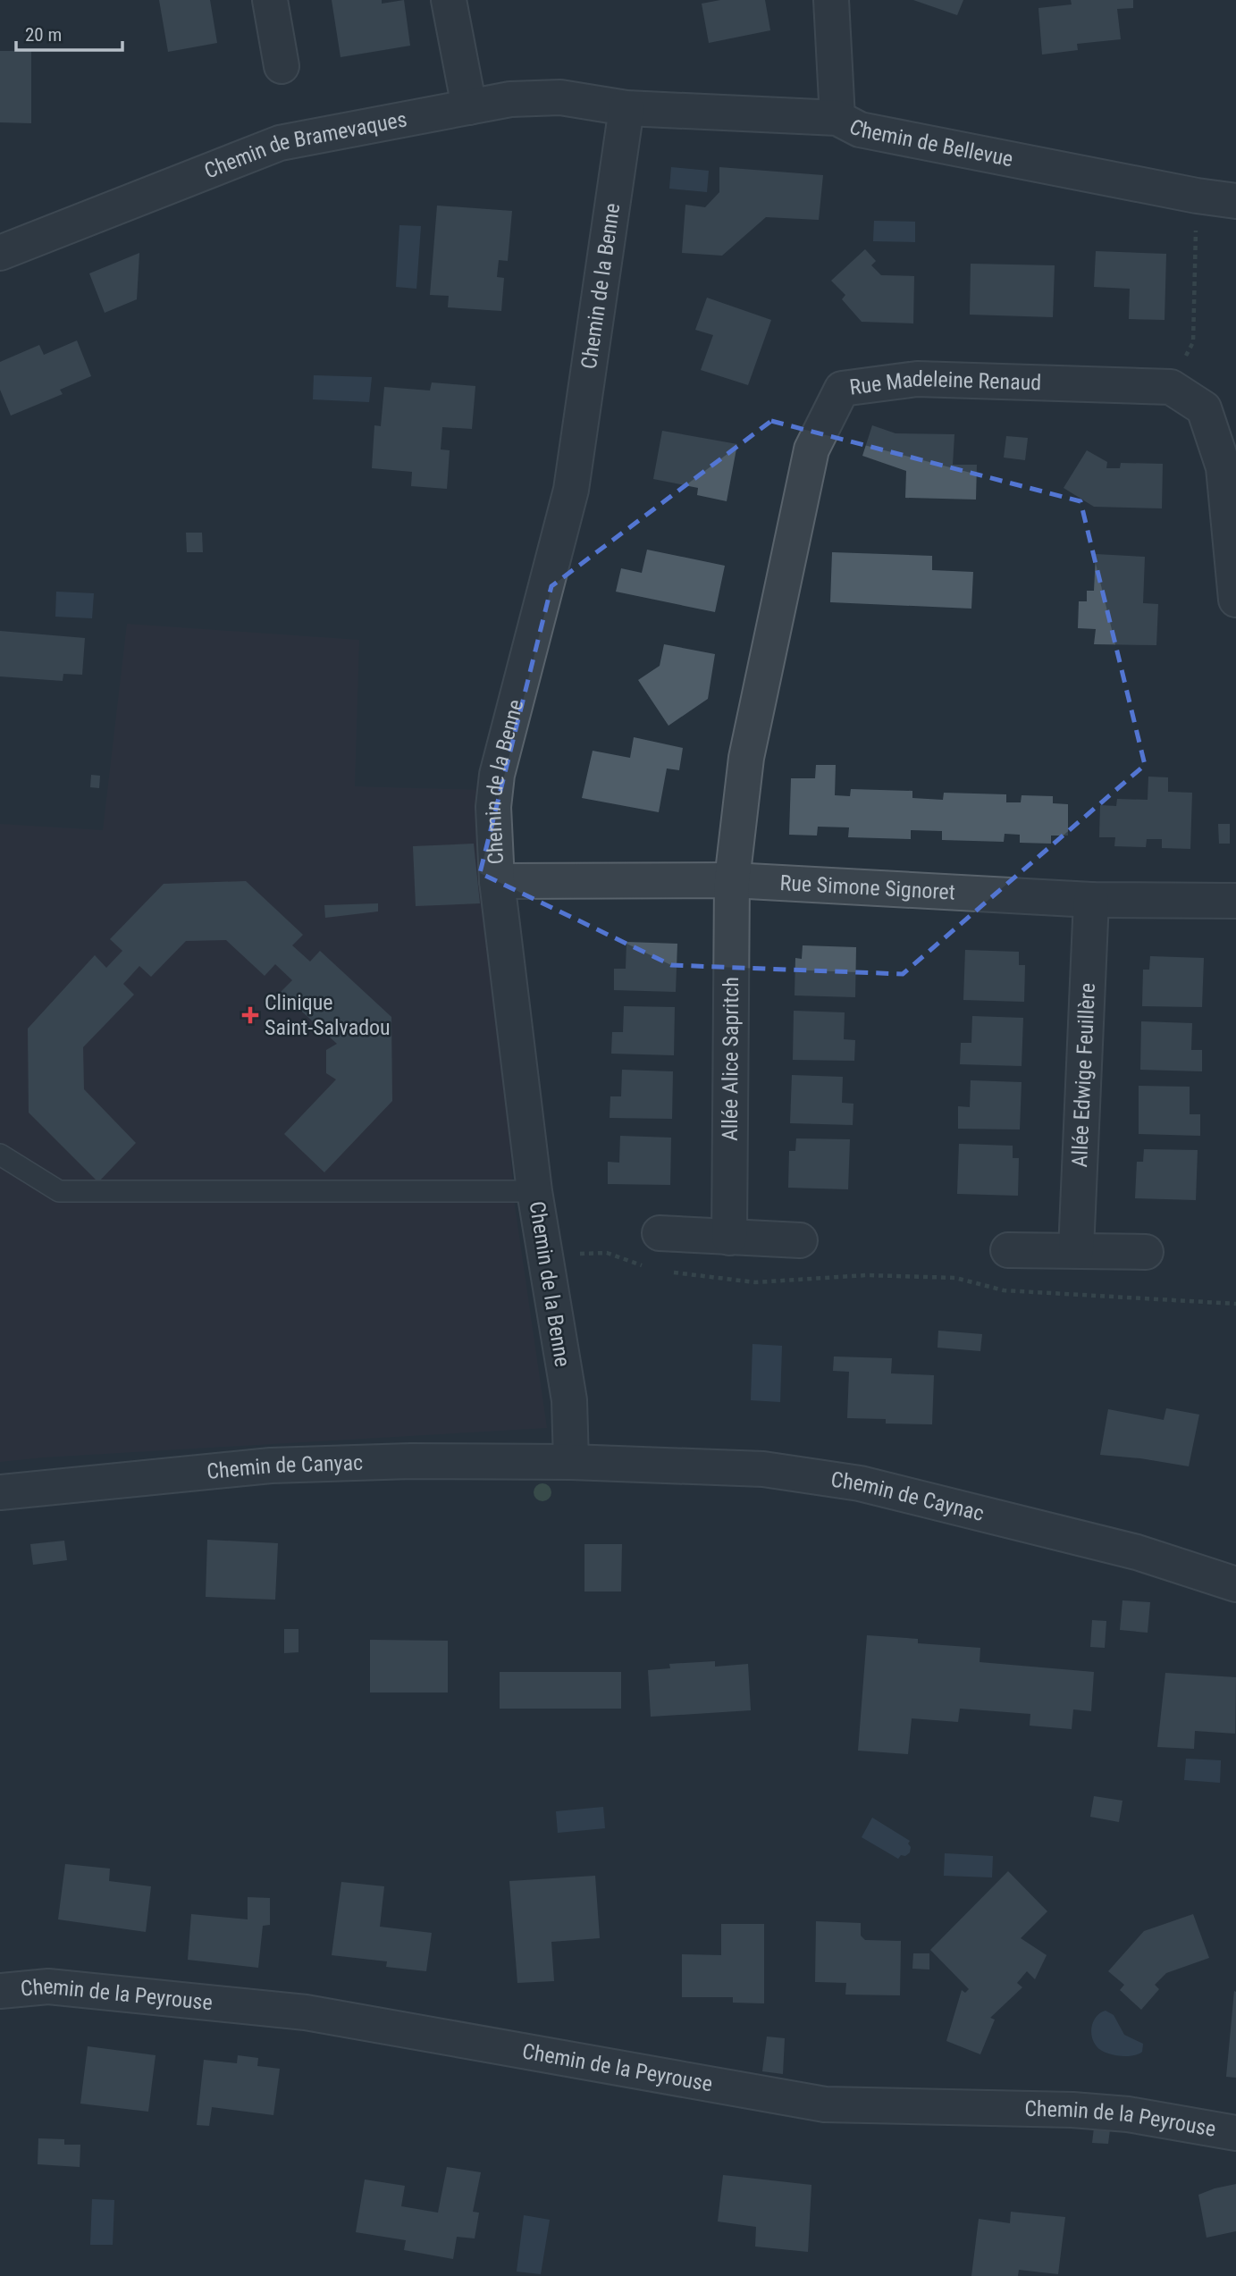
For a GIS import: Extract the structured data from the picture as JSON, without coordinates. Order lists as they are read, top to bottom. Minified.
{"streets":{"street":["Chemin de Bellevue","Chemin de Bramevaques","Chemin de la Benne","Rue Madeleine Renaud","Rue Simone Signoret","Allée Alice Sapritch","Allée Edwige Feuillère","Chemin de Canyac","Chemin de Caynac","Chemin de la Peyrouse"]},"crossings":[["Chemin de Bellevue","Chemin de Bramevaques"],["Chemin de Bellevue","Chemin de la Benne"],["Chemin de Bramevaques","Chemin de la Benne"],["Chemin de la Benne","Rue Simone Signoret"],["Chemin de la Benne","Chemin de Canyac"],["Chemin de la Benne","Chemin de Caynac"],["Rue Madeleine Renaud","Rue Simone Signoret"],["Rue Madeleine Renaud","Allée Alice Sapritch"],["Rue Simone Signoret","Allée Alice Sapritch"],["Rue Simone Signoret","Allée Edwige Feuillère"],["Chemin de Canyac","Chemin de Caynac"]],"places":{"health":["Clinique Saint-Salvadou"]},"scale_bar":"20 m"}
